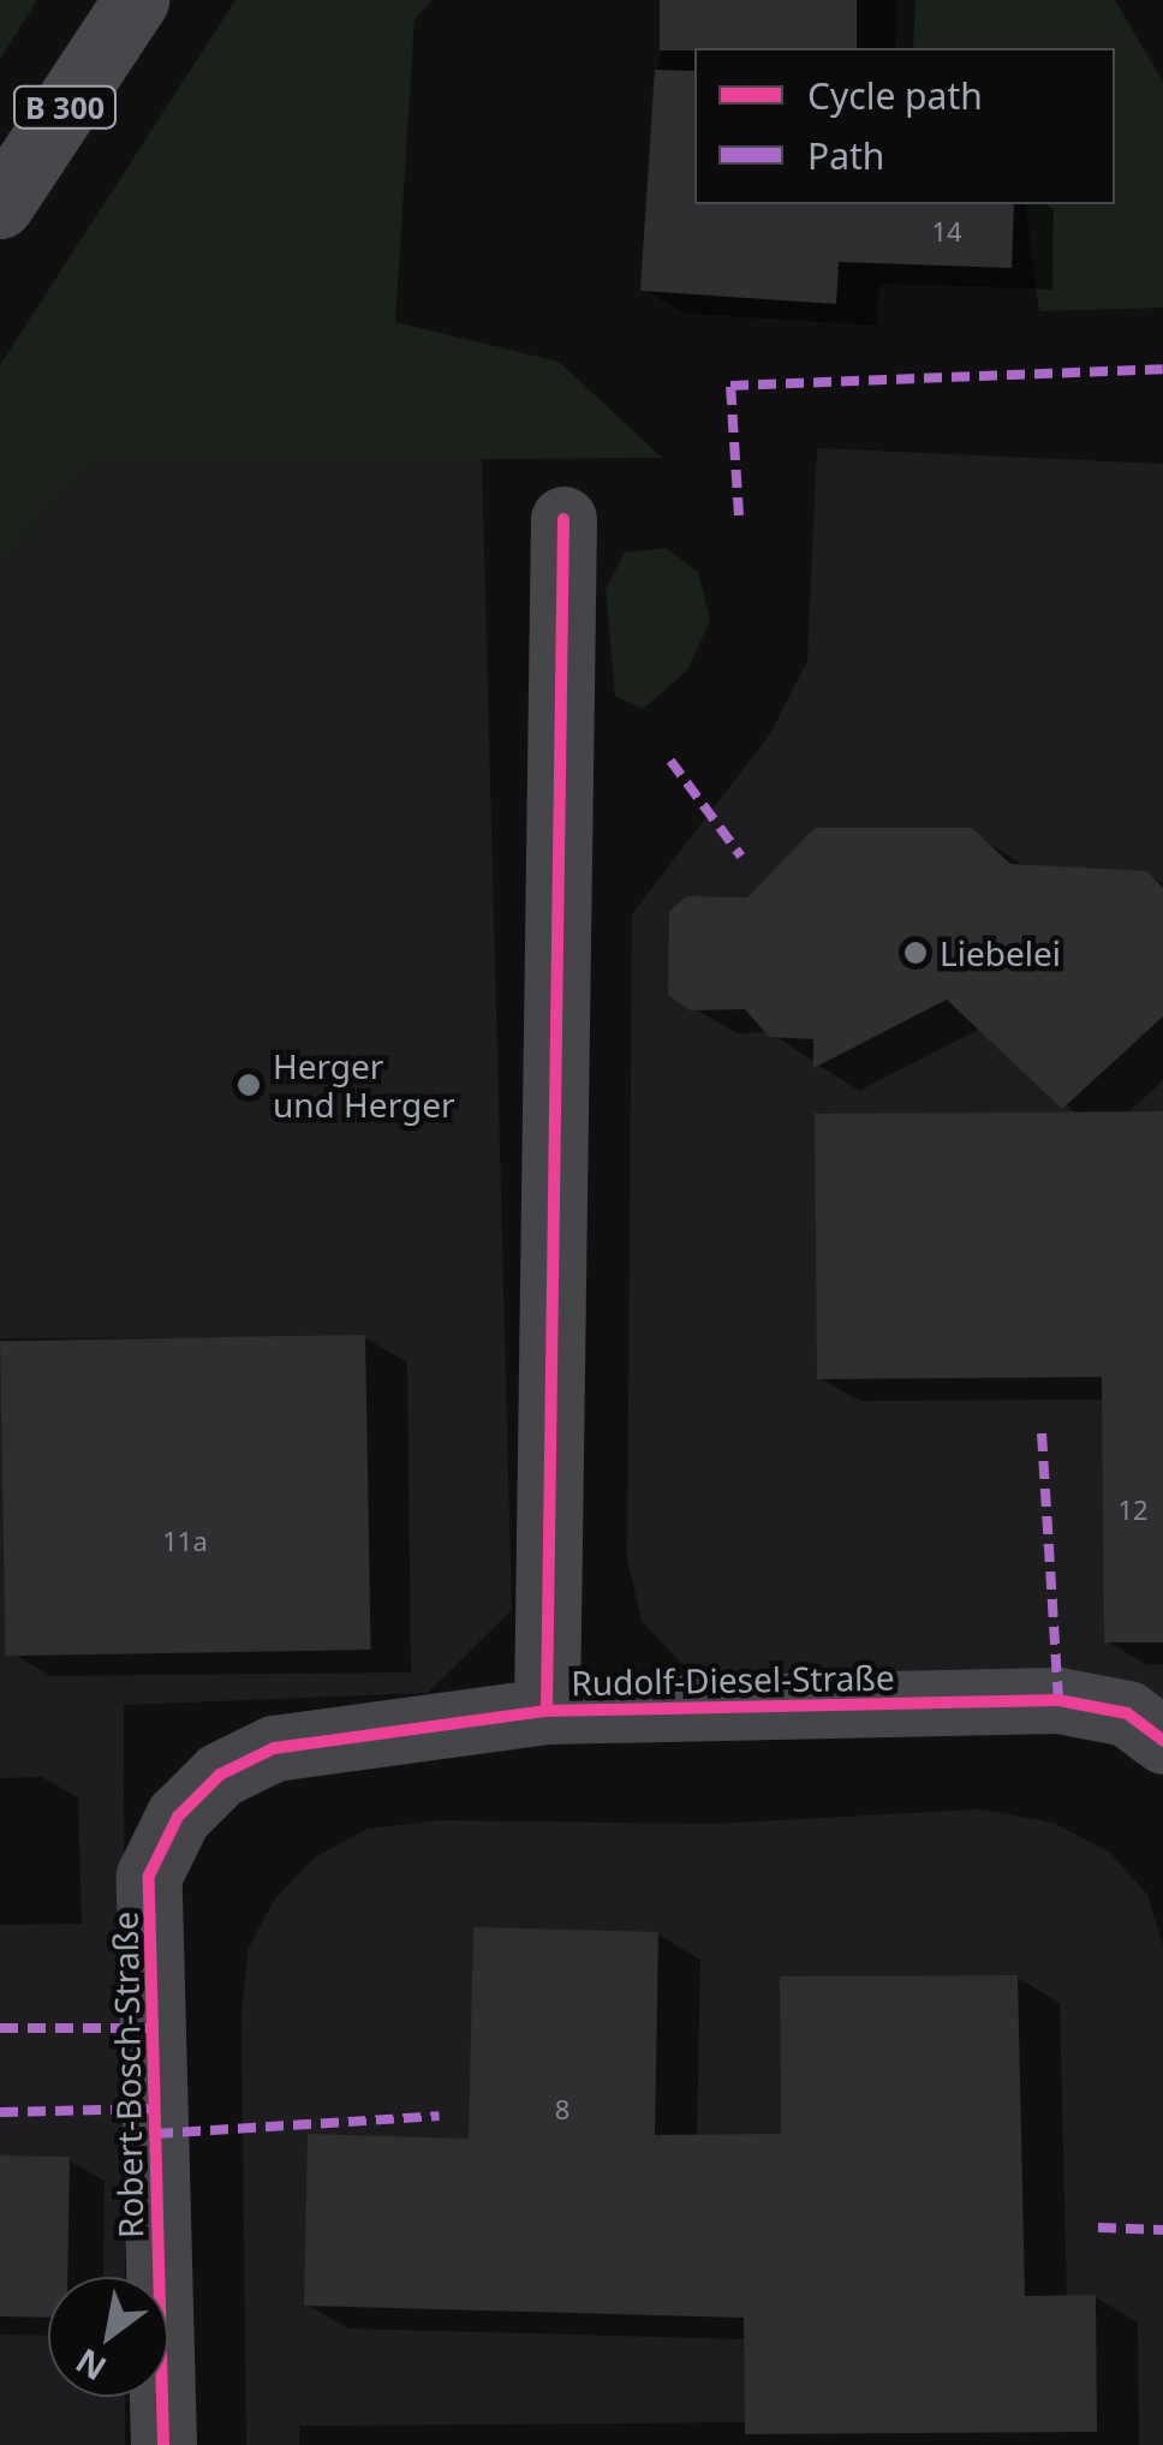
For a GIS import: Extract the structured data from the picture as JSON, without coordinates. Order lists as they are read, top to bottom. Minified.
{"streets":{"highway":["B 300"],"street":["Rudolf-Diesel-Straße","Robert-Bosch-Straße"]},"crossings":[["Rudolf-Diesel-Straße","Robert-Bosch-Straße"]],"places":["Liebelei","Herger und Herger"],"house_numbers":["14","12","11a","8"],"legend":["Cycle path","Path"],"north":"bottom left"}
